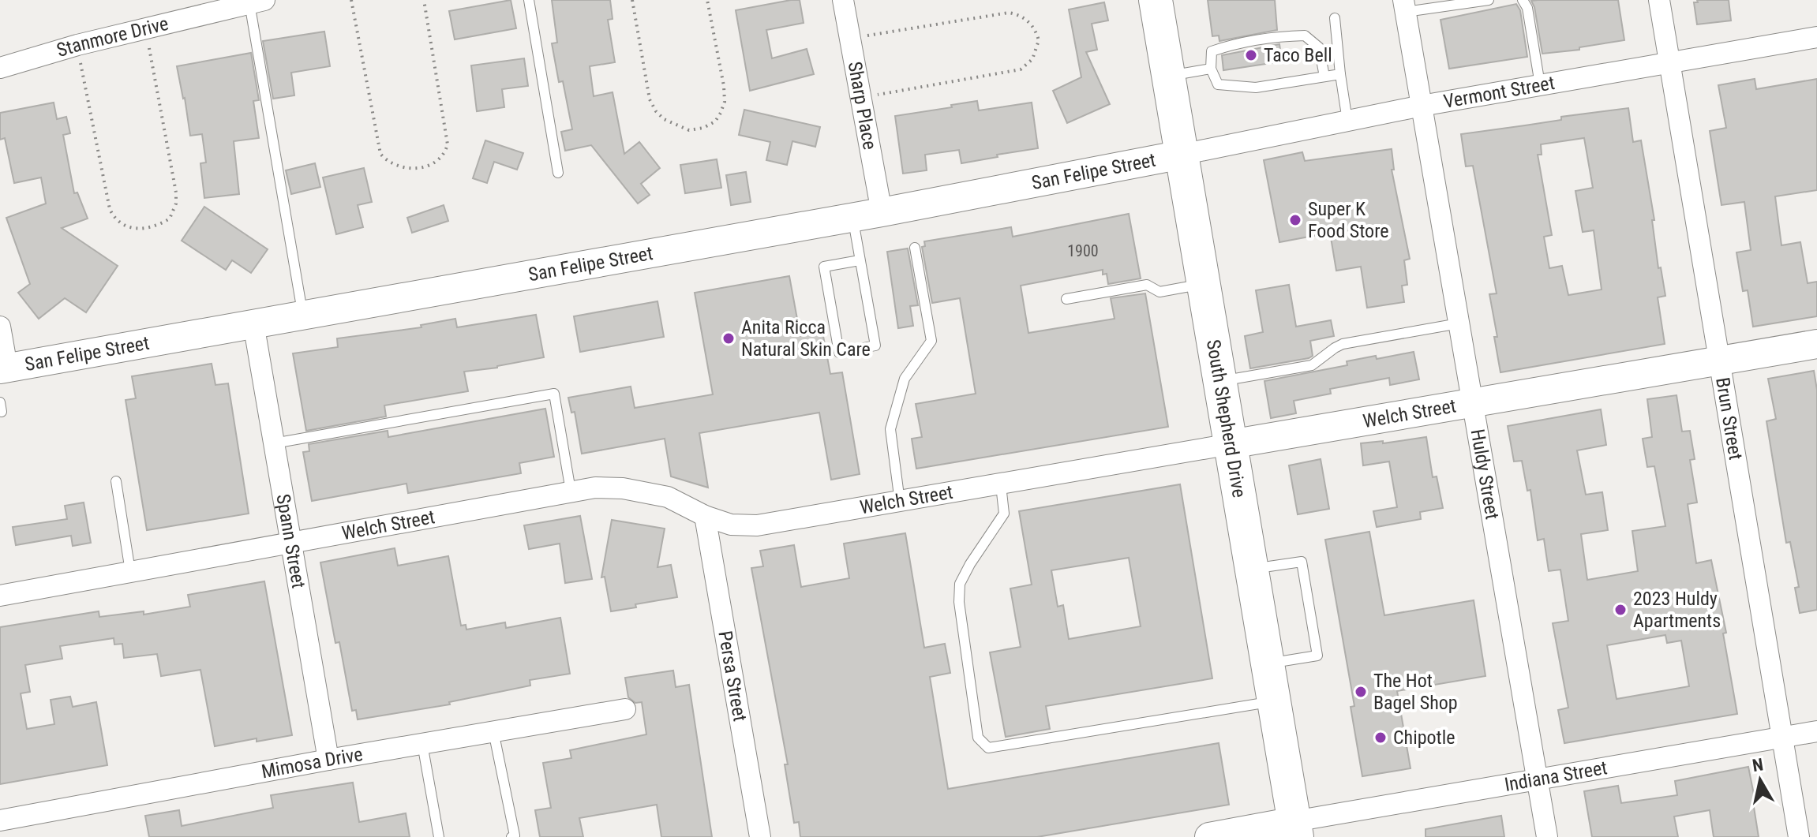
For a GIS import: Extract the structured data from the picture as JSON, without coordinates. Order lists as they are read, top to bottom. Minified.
{"streets":{"main road":["South Shepherd Drive"],"street":["Stanmore Drive","Vermont Street","Sharp Place","San Felipe Street","Welch Street","Brun Street","Huldy Street","Spann Street","Persa Street","Mimosa Drive","Indiana Street"]},"crossings":[["Vermont Street","San Felipe Street"],["Vermont Street","South Shepherd Drive"],["Vermont Street","Brun Street"],["Vermont Street","Huldy Street"],["Sharp Place","San Felipe Street"],["San Felipe Street","South Shepherd Drive"],["San Felipe Street","Spann Street"],["Welch Street","South Shepherd Drive"],["Welch Street","Brun Street"],["Welch Street","Huldy Street"],["Welch Street","Spann Street"],["Welch Street","Persa Street"],["South Shepherd Drive","Indiana Street"],["Brun Street","Indiana Street"],["Huldy Street","Indiana Street"],["Spann Street","Mimosa Drive"]],"places":["Taco Bell","Super K Food Store","Anita Ricca Natural Skin Care","2023 Huldy Apartments","The Hot Bagel Shop","Chipotle"],"house_numbers":["1900"],"north":"top"}
